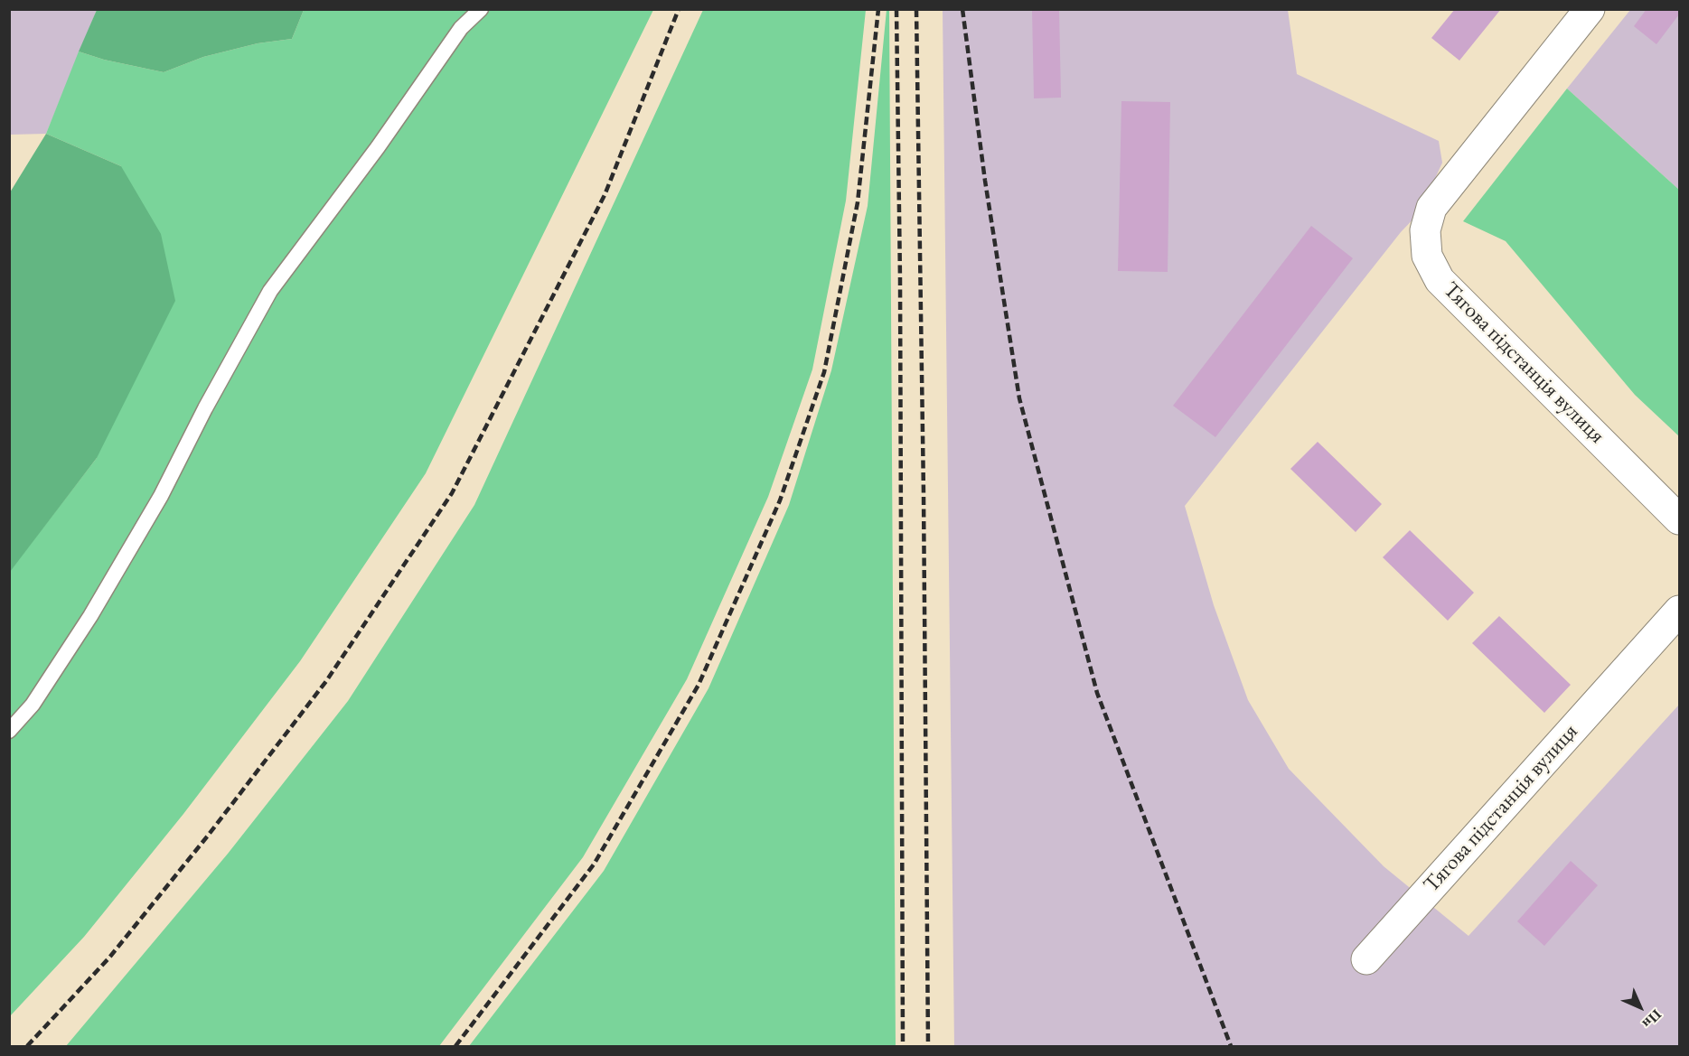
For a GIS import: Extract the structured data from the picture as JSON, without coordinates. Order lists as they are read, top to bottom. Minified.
{"streets":{"street":["Тягова підстанція вулиця"]},"north":"bottom right"}
